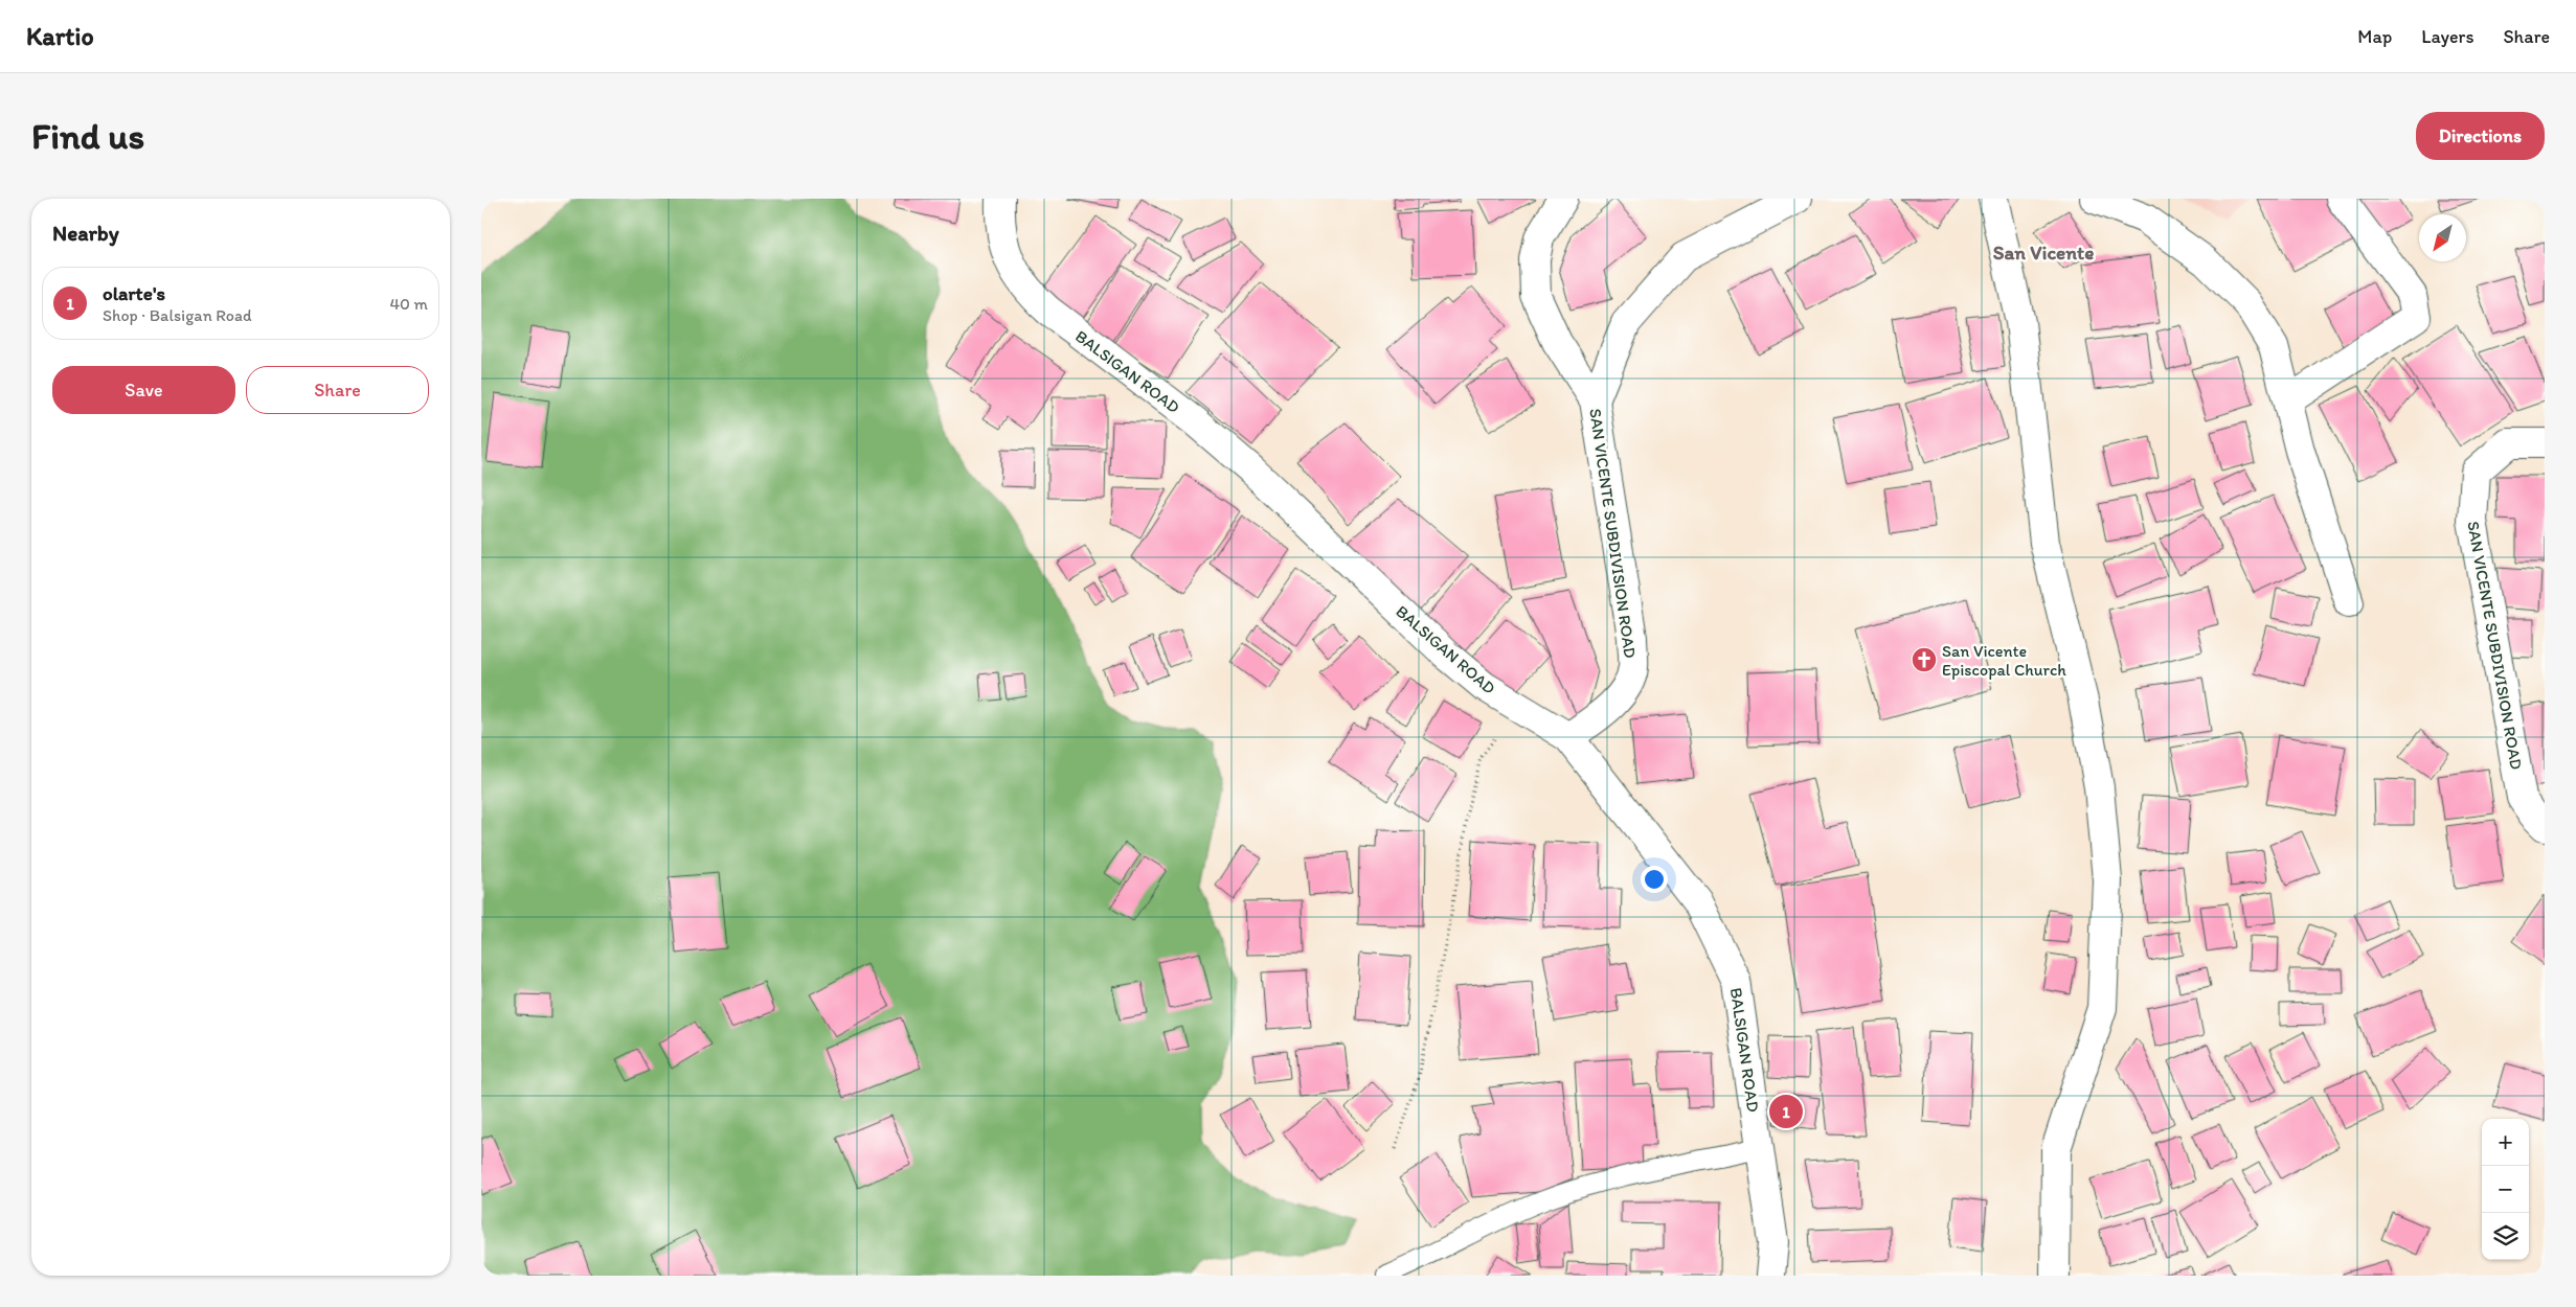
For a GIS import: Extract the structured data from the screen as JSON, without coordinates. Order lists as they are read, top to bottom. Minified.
{"streets":{"street":["BALSIGAN ROAD","SAN VICENTE SUBDIVISION ROAD"]},"crossings":[["BALSIGAN ROAD","SAN VICENTE SUBDIVISION ROAD"]],"districts":["San Vicente"],"places":{"church":["San Vicente Episcopal Church"]},"north":"bottom left","page":{"header":"Kartio","nav":["Map","Layers","Share"],"buttons":["Directions",["Save","Share"]],"title":"Find us","heading":"Nearby","list":[{"mark":"1","name":"olarte's","note":"Shop · Balsigan Road","value":"40 m"}],"pins":"1","map_buttons":["+","−"]}}
